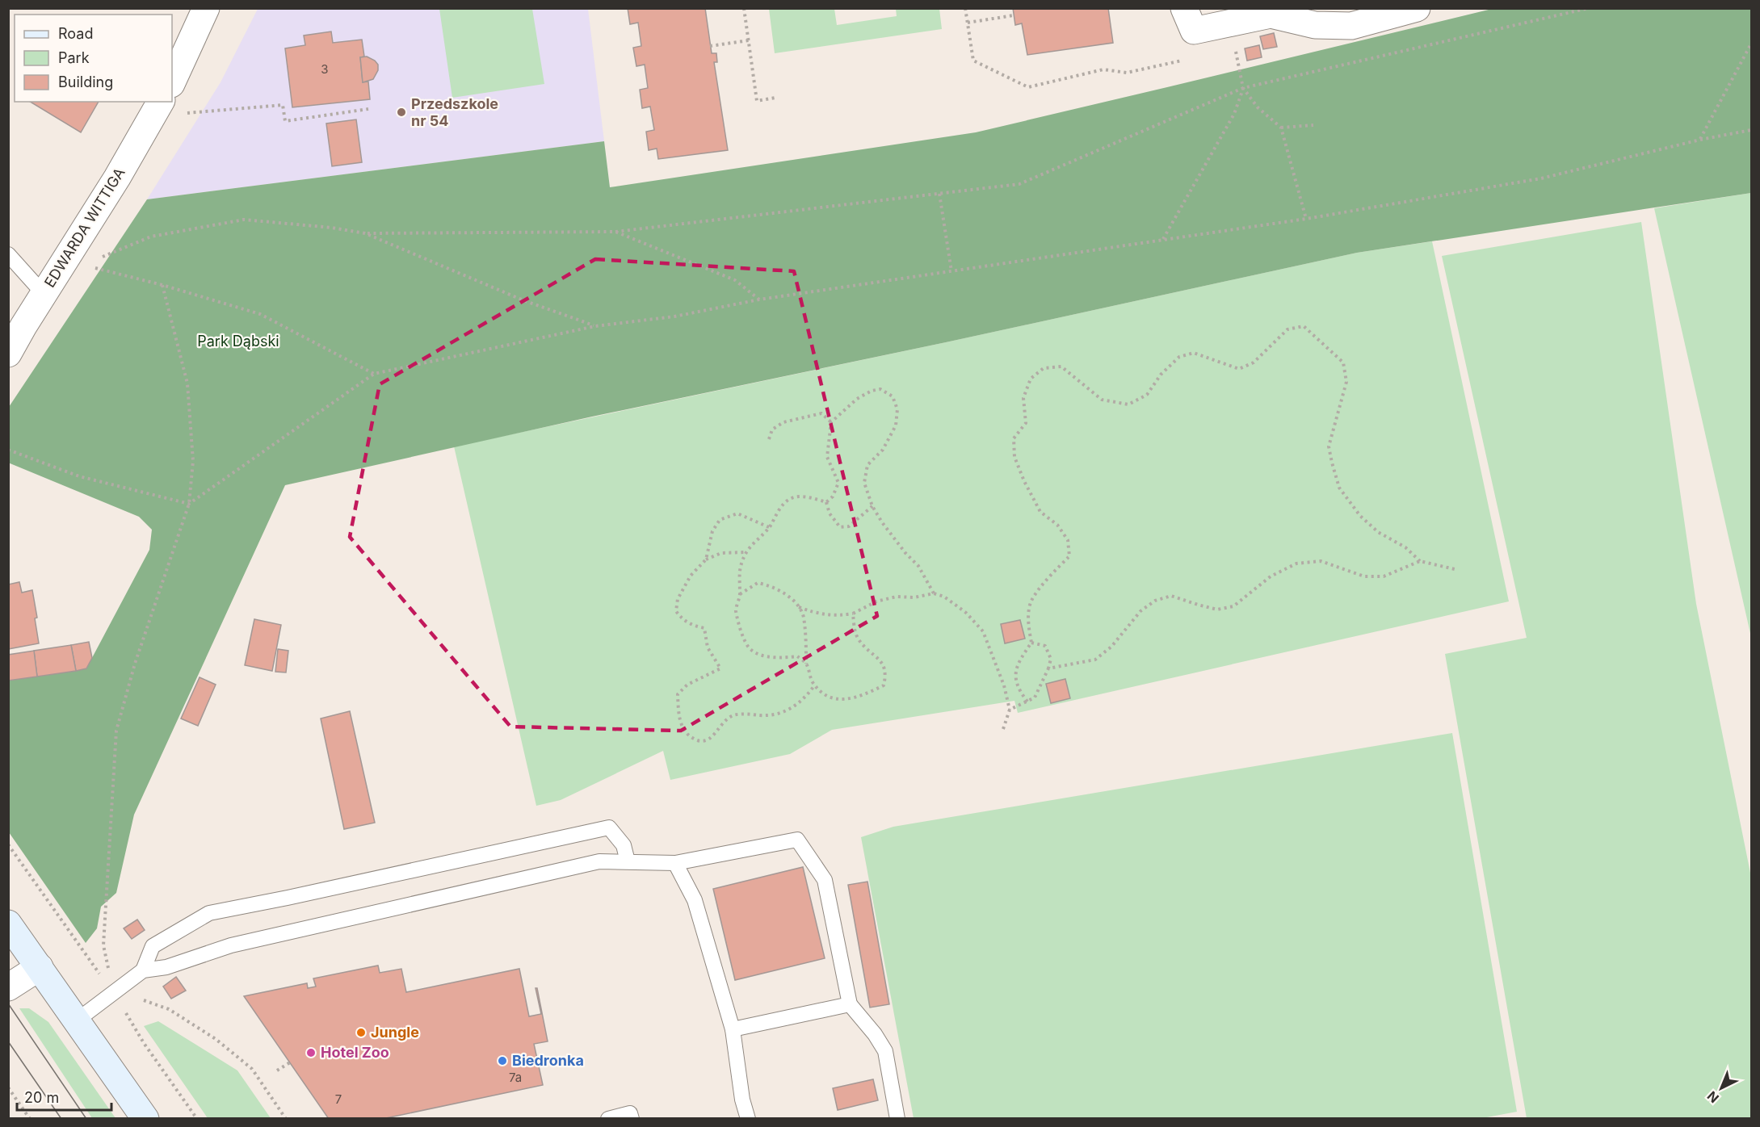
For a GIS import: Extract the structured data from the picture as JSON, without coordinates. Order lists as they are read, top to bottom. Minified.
{"streets":{"street":["EDWARDA WITTIGA"]},"parks":["Park Dąbski"],"places":["Przedszkole nr 54","Jungle","Hotel Zoo","Biedronka"],"house_numbers":["3","7a","7"],"legend":["Road","Park","Building"],"scale_bar":"20 m","north":"bottom left"}
